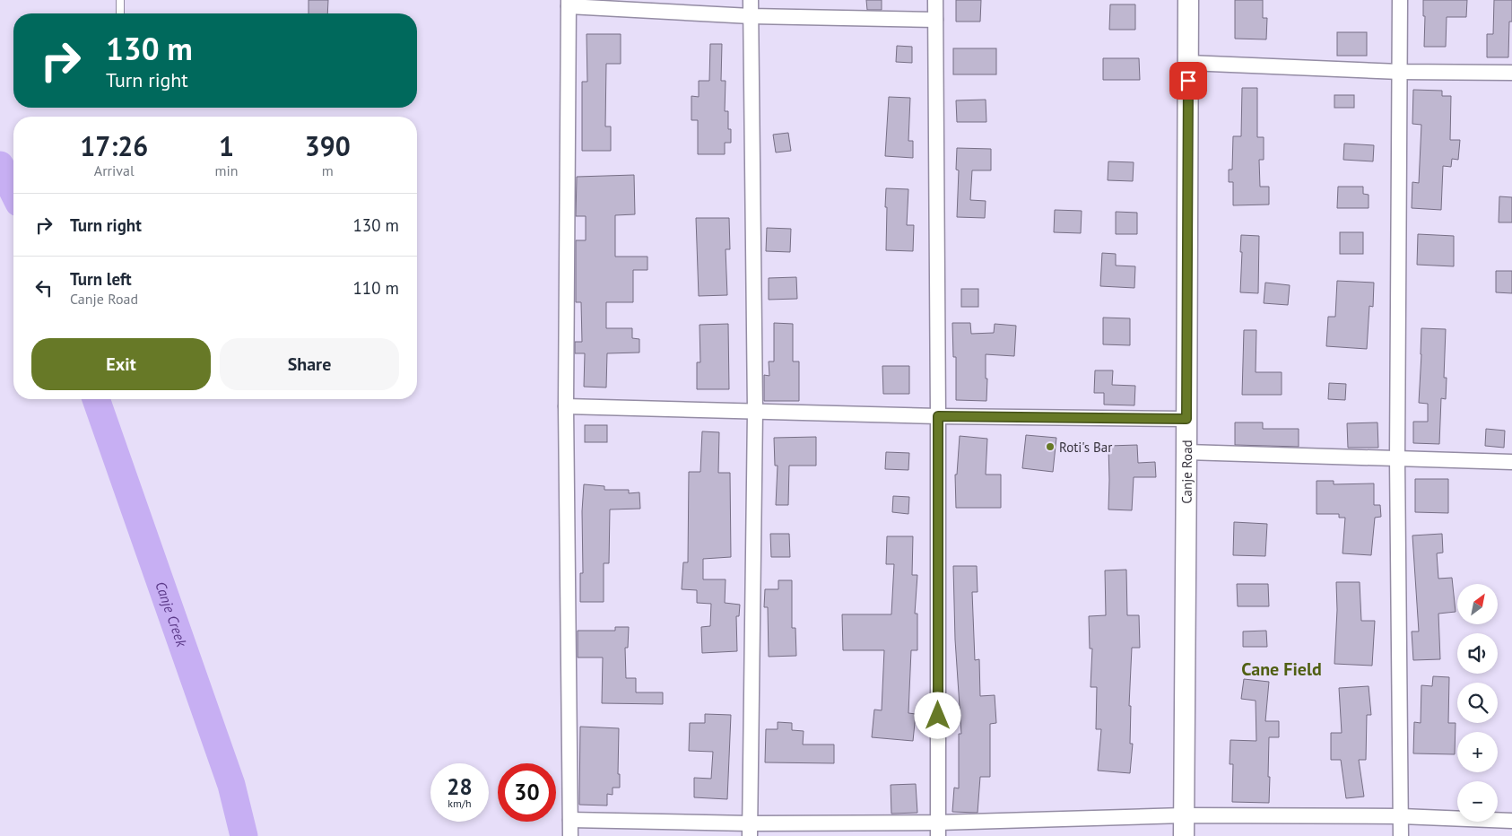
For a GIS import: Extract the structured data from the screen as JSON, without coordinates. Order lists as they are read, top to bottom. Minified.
{"streets":{"street":["Canje Road"]},"districts":["Cane Field"],"water":["Canje Creek"],"places":["Roti's Bar"],"north":"top right","page":{"turn":["130 m","Turn right"],"eta":["17:26","Arrival","1","min","390","m"],"list":[{"name":"Turn right","value":"130 m"},{"name":"Turn left","note":"Canje Road","value":"110 m"}],"buttons":["Exit","Share"],"map_buttons":["+","−"],"speed":"28 km/h","limit":"30"}}
